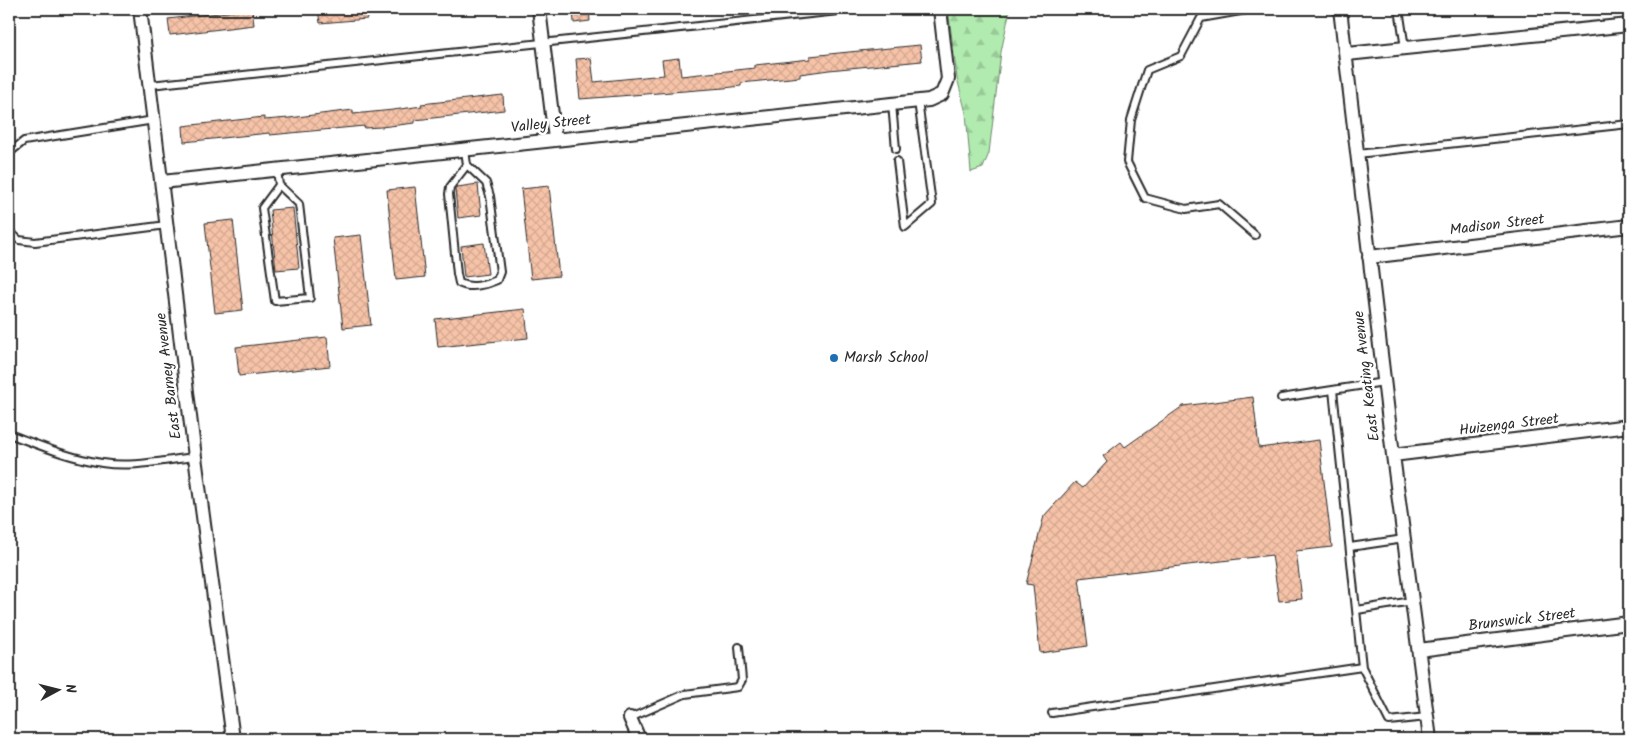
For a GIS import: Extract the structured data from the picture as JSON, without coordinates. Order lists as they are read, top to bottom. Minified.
{"streets":{"street":["Valley Street","Madison Street","East Barney Avenue","East Keating Avenue","Huizenga Street","Brunswick Street"]},"crossings":[["Valley Street","East Barney Avenue"],["Madison Street","East Keating Avenue"],["East Keating Avenue","Huizenga Street"],["East Keating Avenue","Brunswick Street"]],"places":["Marsh School"],"north":"right"}
